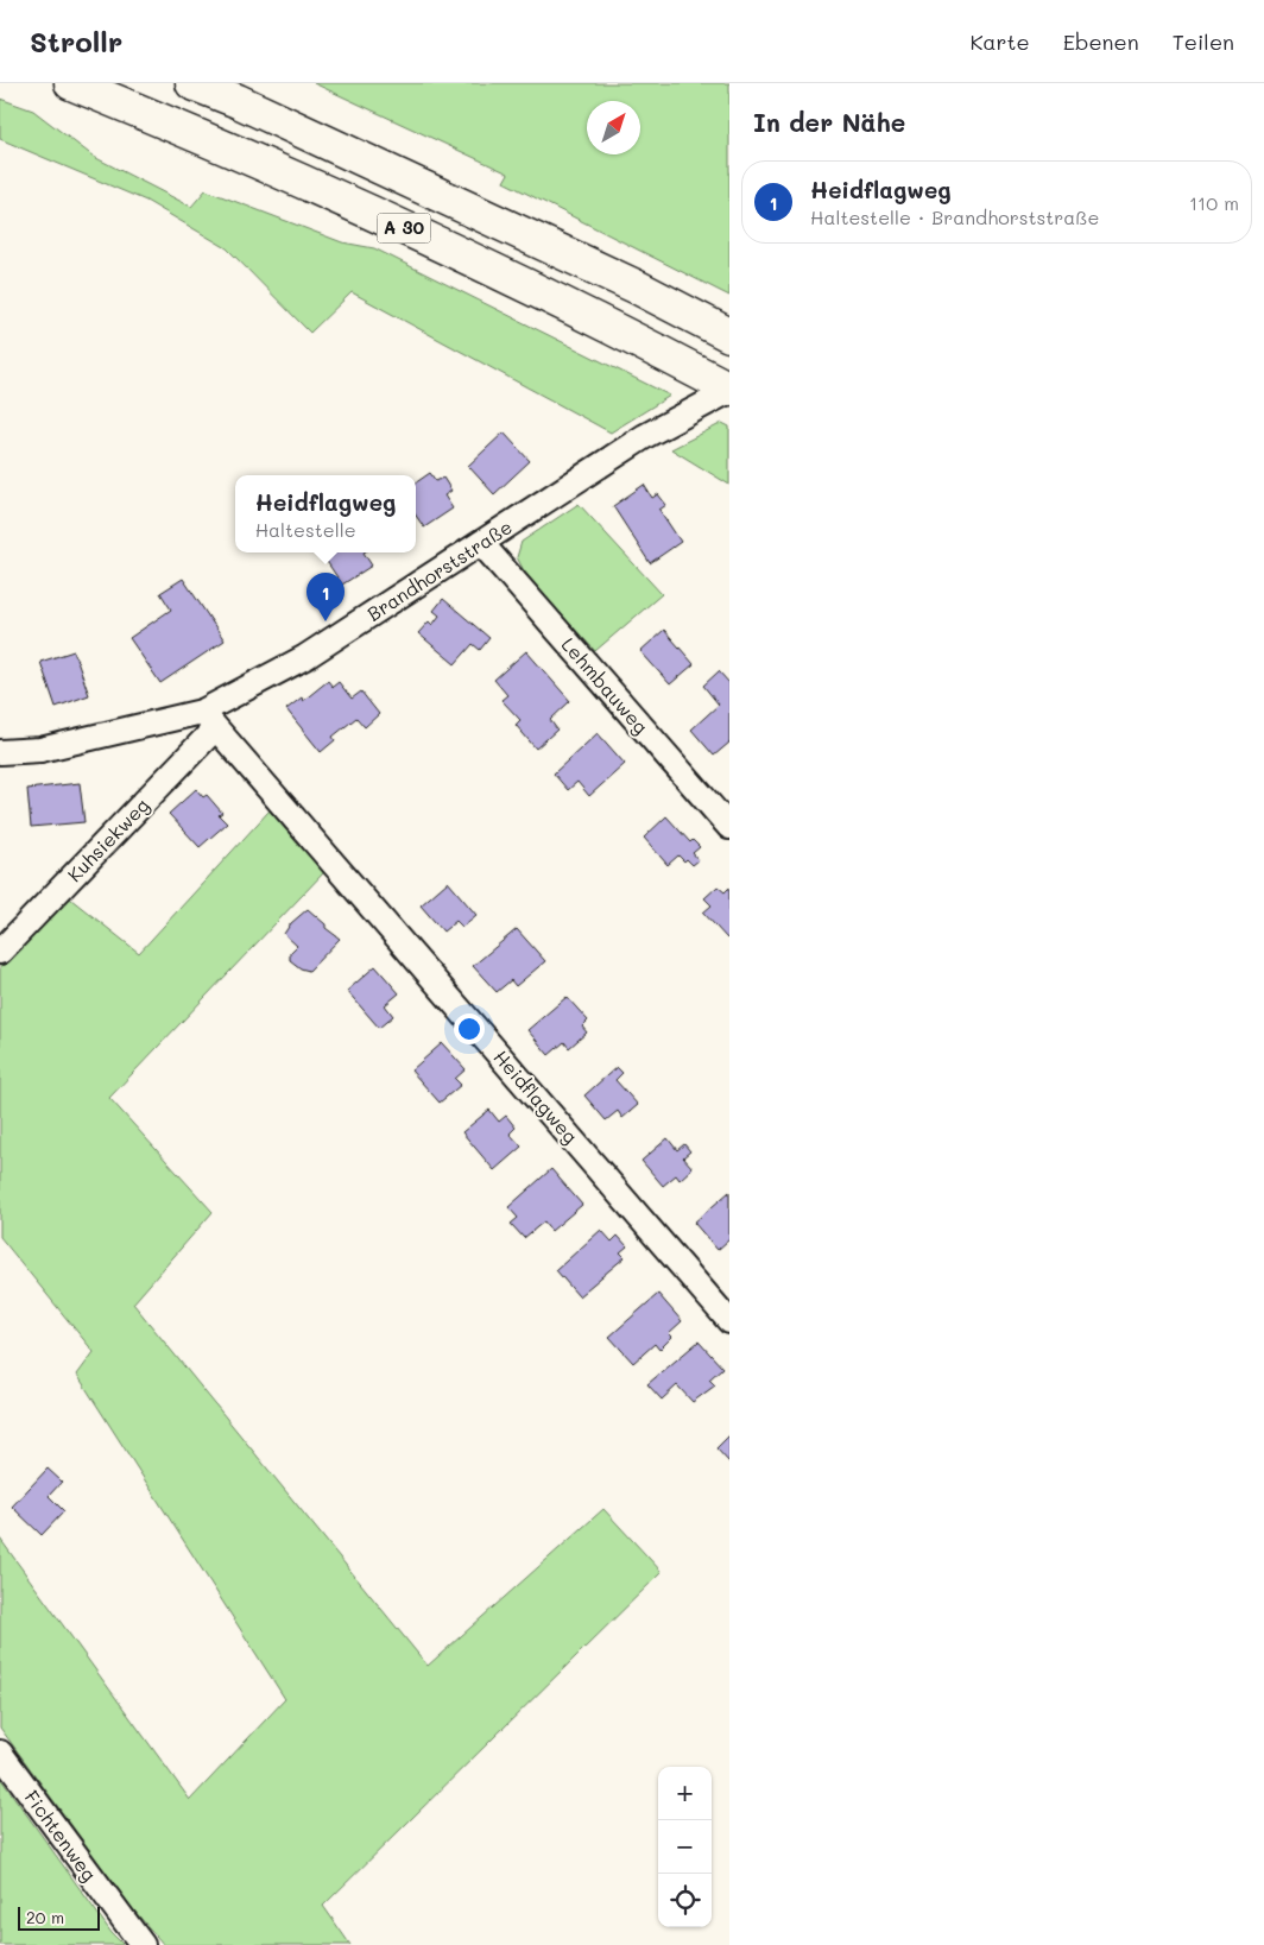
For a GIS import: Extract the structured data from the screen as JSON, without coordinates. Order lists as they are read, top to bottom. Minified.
{"streets":{"highway":["A 30"],"street":["Brandhorststraße","Lehmbauweg","Kuhsiekweg","Heidflagweg","Fichtenweg"]},"crossings":[["A 30","Brandhorststraße"],["Brandhorststraße","Lehmbauweg"],["Brandhorststraße","Kuhsiekweg"],["Brandhorststraße","Heidflagweg"],["Kuhsiekweg","Heidflagweg"]],"scale_bar":"20 m","north":"top right","page":{"header":"Strollr","nav":["Karte","Ebenen","Teilen"],"heading":"In der Nähe","list":[{"mark":"1","name":"Heidflagweg","note":"Haltestelle · Brandhorststraße","value":"110 m"}],"popup":["Heidflagweg","Haltestelle"],"pins":"1","map_buttons":["+","−"],"scale":"20 m"}}
